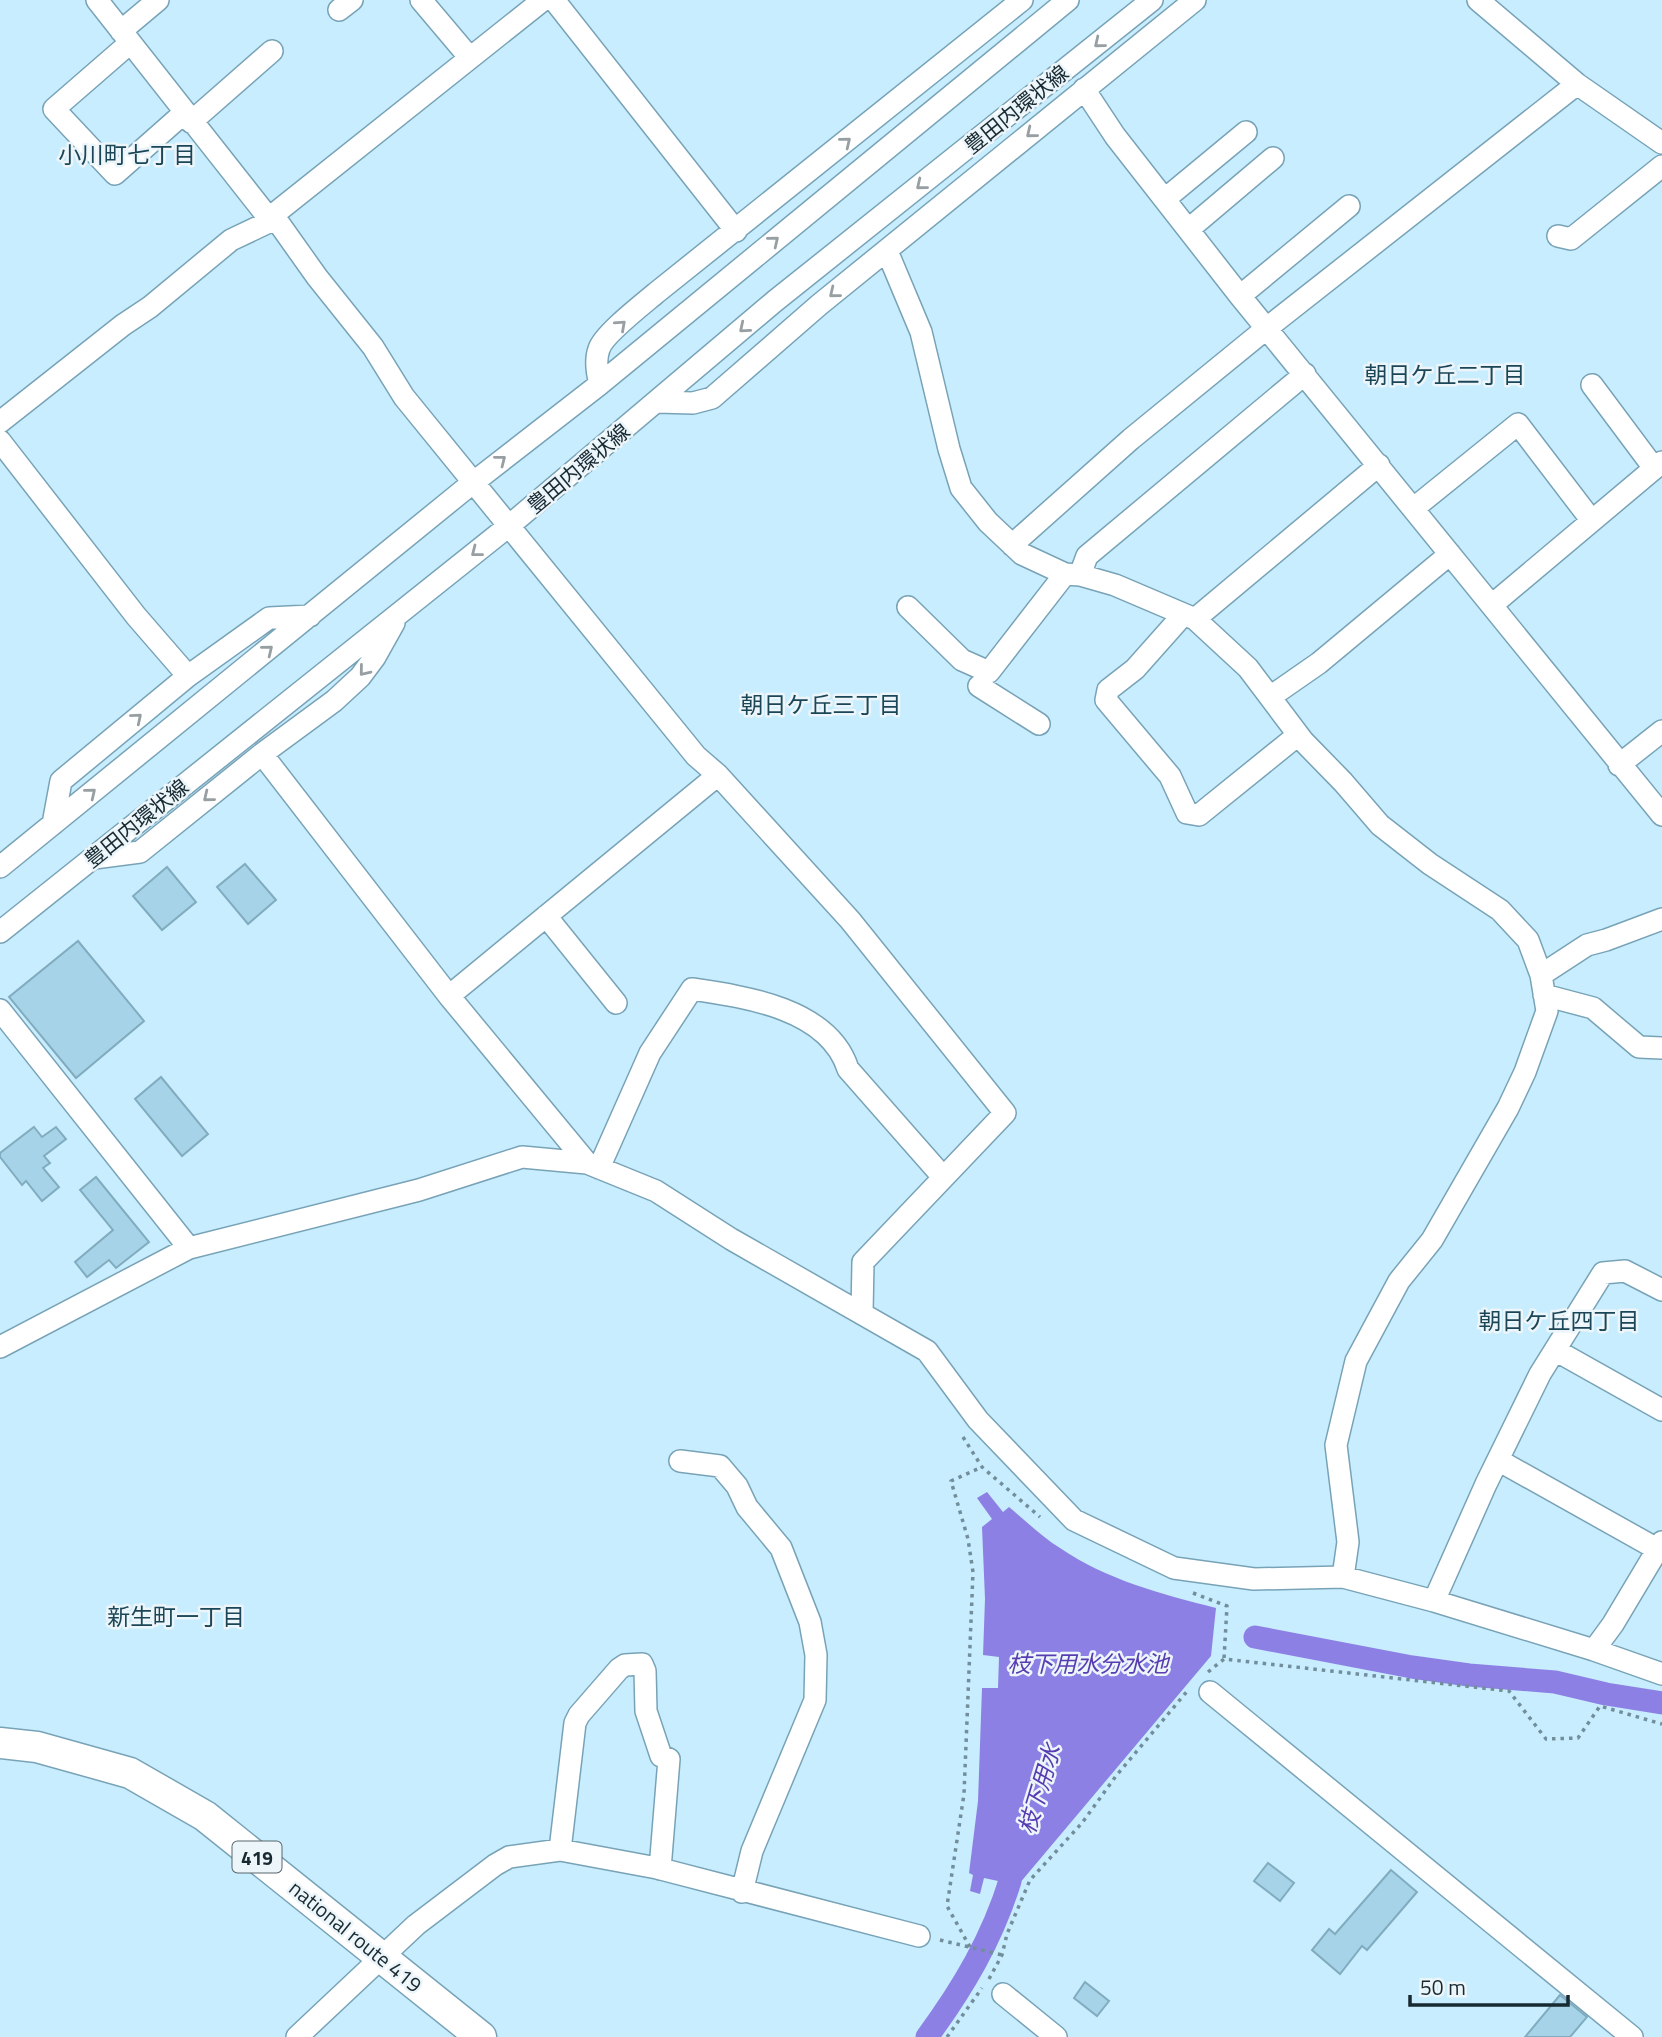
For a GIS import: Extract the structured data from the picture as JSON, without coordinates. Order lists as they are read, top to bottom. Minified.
{"streets":{"highway":["419","national route 419"],"street":["豊田内環状線"]},"districts":["小川町七丁目","朝日ケ丘二丁目","朝日ケ丘三丁目","朝日ケ丘四丁目","新生町一丁目"],"water":["枝下用水分水池","枝下用水"],"scale_bar":"50 m"}
